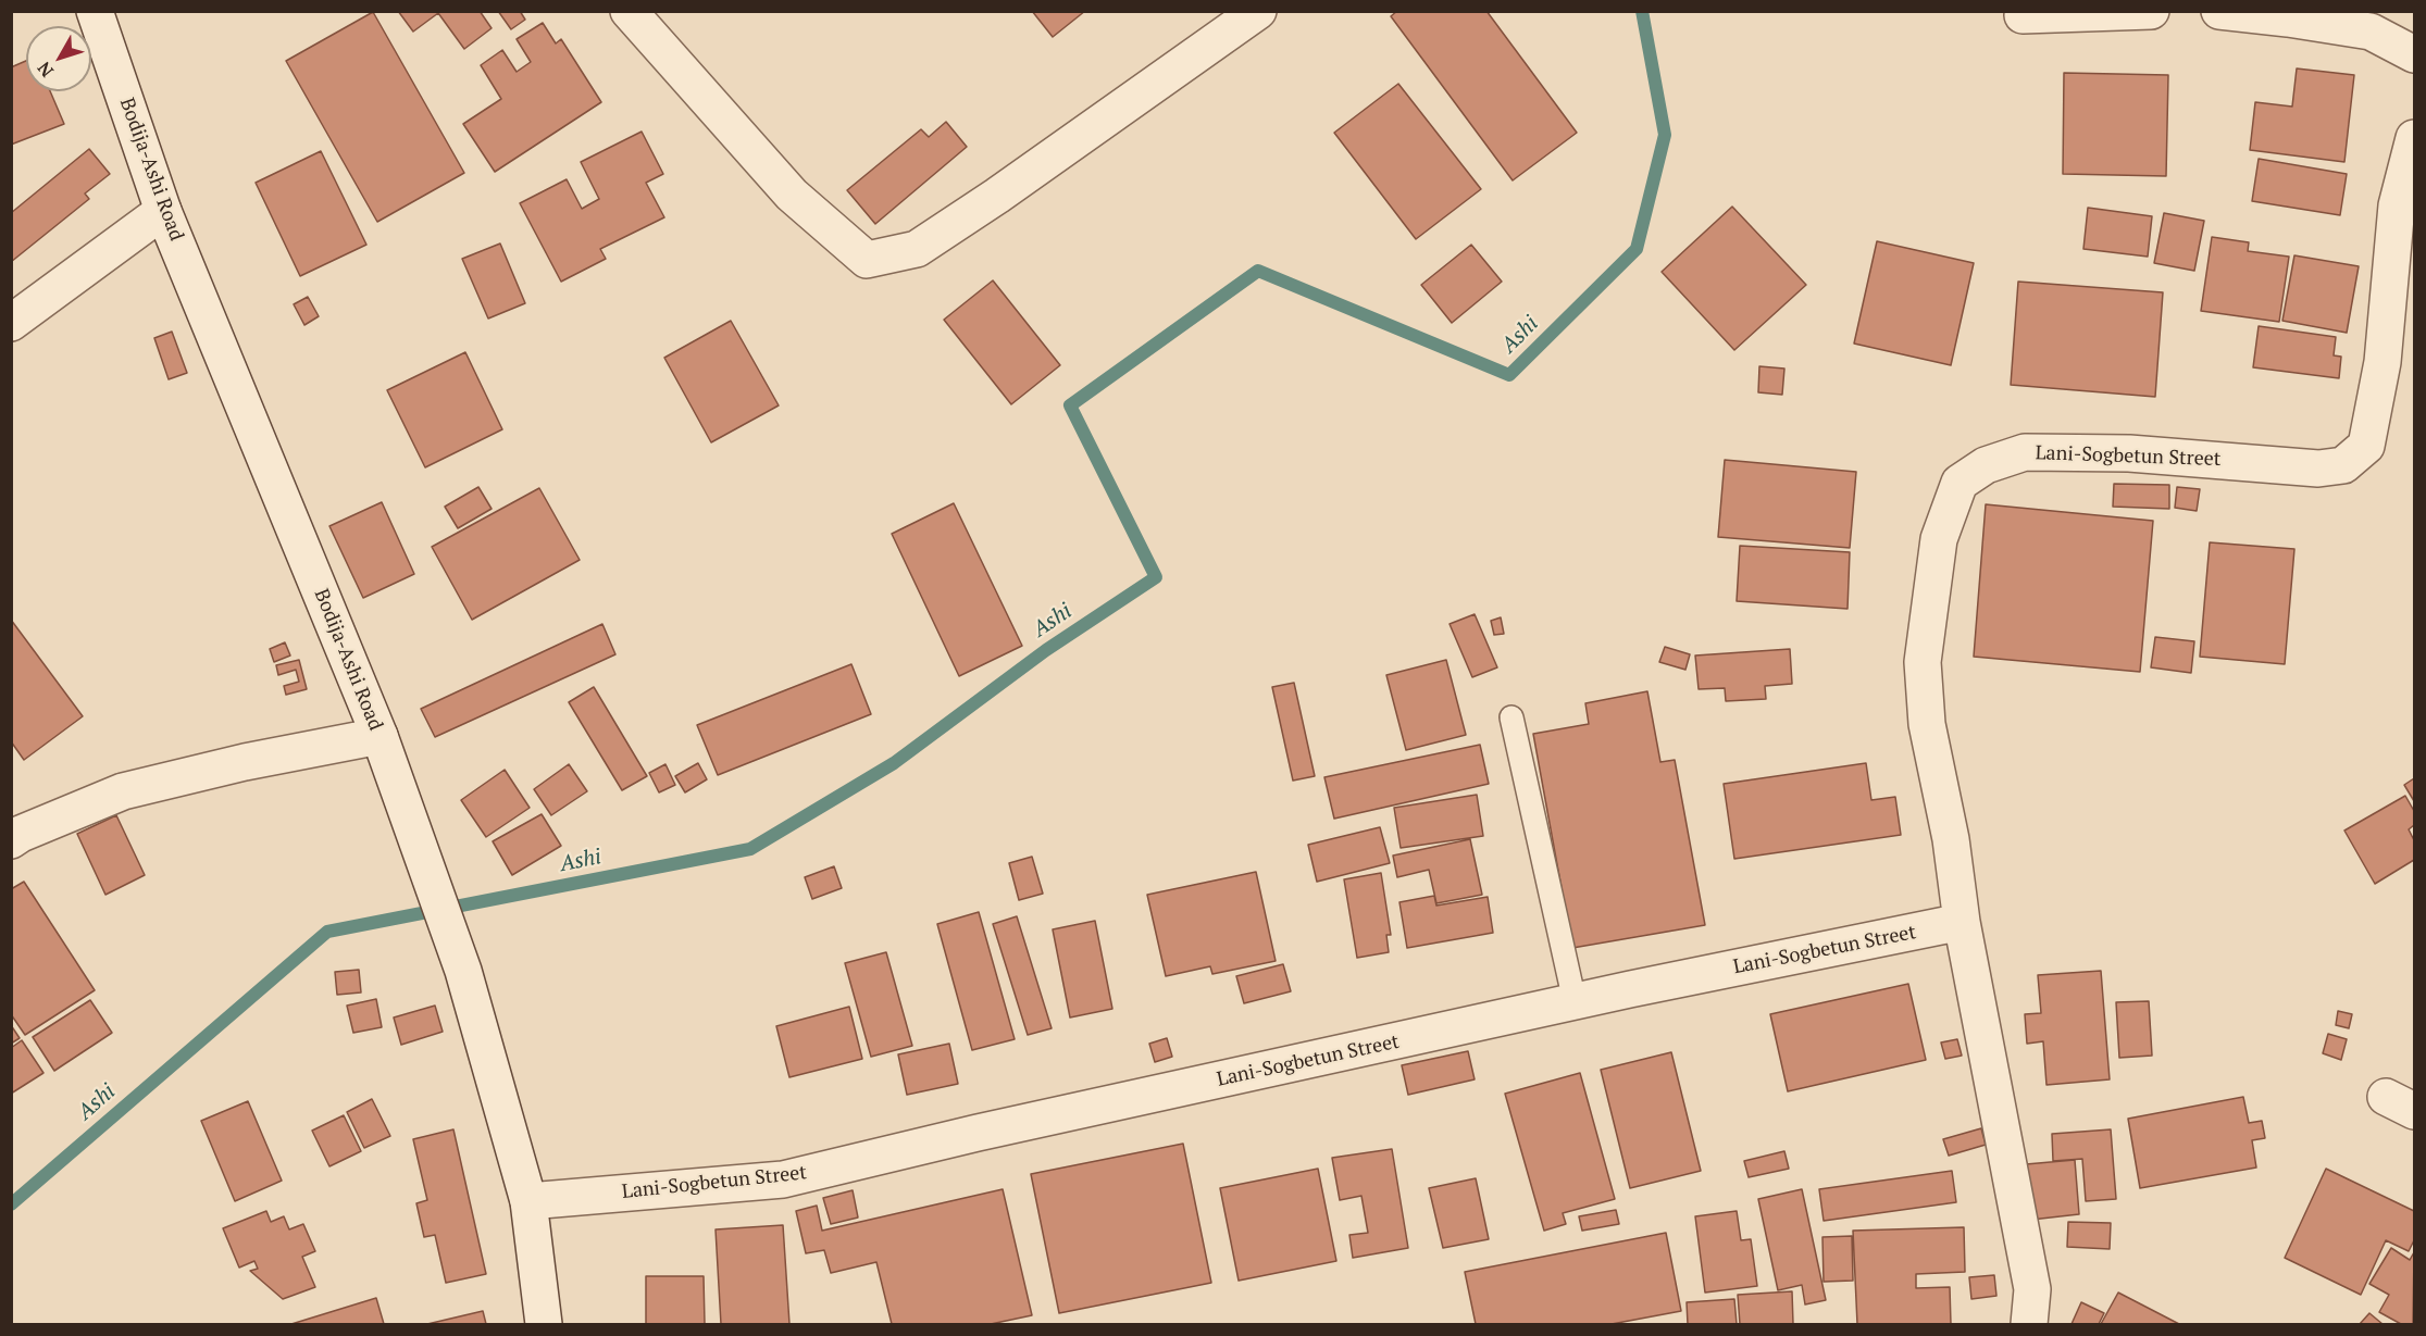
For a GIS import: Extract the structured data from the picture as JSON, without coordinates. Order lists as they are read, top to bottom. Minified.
{"streets":{"street":["Bodija-Ashi Road","Lani-Sogbetun Street"]},"crossings":[["Bodija-Ashi Road","Lani-Sogbetun Street"]],"water":["Ashi"],"north":"bottom left"}
